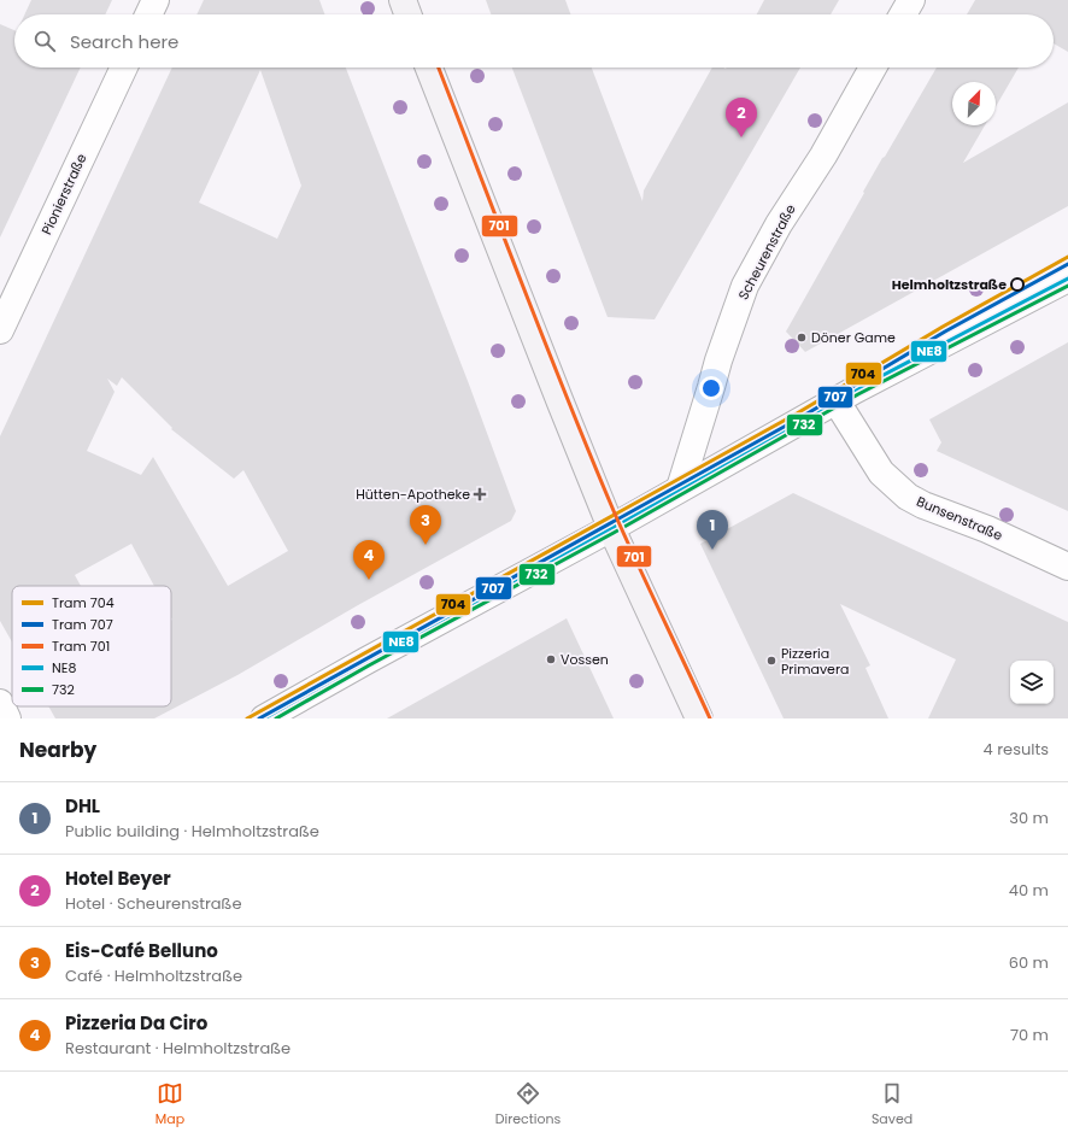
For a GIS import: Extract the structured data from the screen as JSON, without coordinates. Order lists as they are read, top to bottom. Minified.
{"streets":{"street":["Pionierstraße","Scheurenstraße","Bunsenstraße"]},"places":{"other":["Helmholtzstraße","Döner Game","Vossen","Pizzeria Primavera"],"health":["Hütten-Apotheke"]},"lines":["tram line 701","tram line 704","tram line 707","transit line NE8","transit line 732"],"legend":["Tram 704","Tram 707","Tram 701","NE8","732"],"north":"top right","page":{"search":"Search here","pins":["2","3","1","4"],"heading":["Nearby","4 results"],"list":[{"mark":"1","name":"DHL","note":"Public building · Helmholtzstraße","value":"30 m"},{"mark":"2","name":"Hotel Beyer","note":"Hotel · Scheurenstraße","value":"40 m"},{"mark":"3","name":"Eis-Café Belluno","note":"Café · Helmholtzstraße","value":"60 m"},{"mark":"4","name":"Pizzeria Da Ciro","note":"Restaurant · Helmholtzstraße","value":"70 m"}],"nav":["Map","Directions","Saved"]}}
